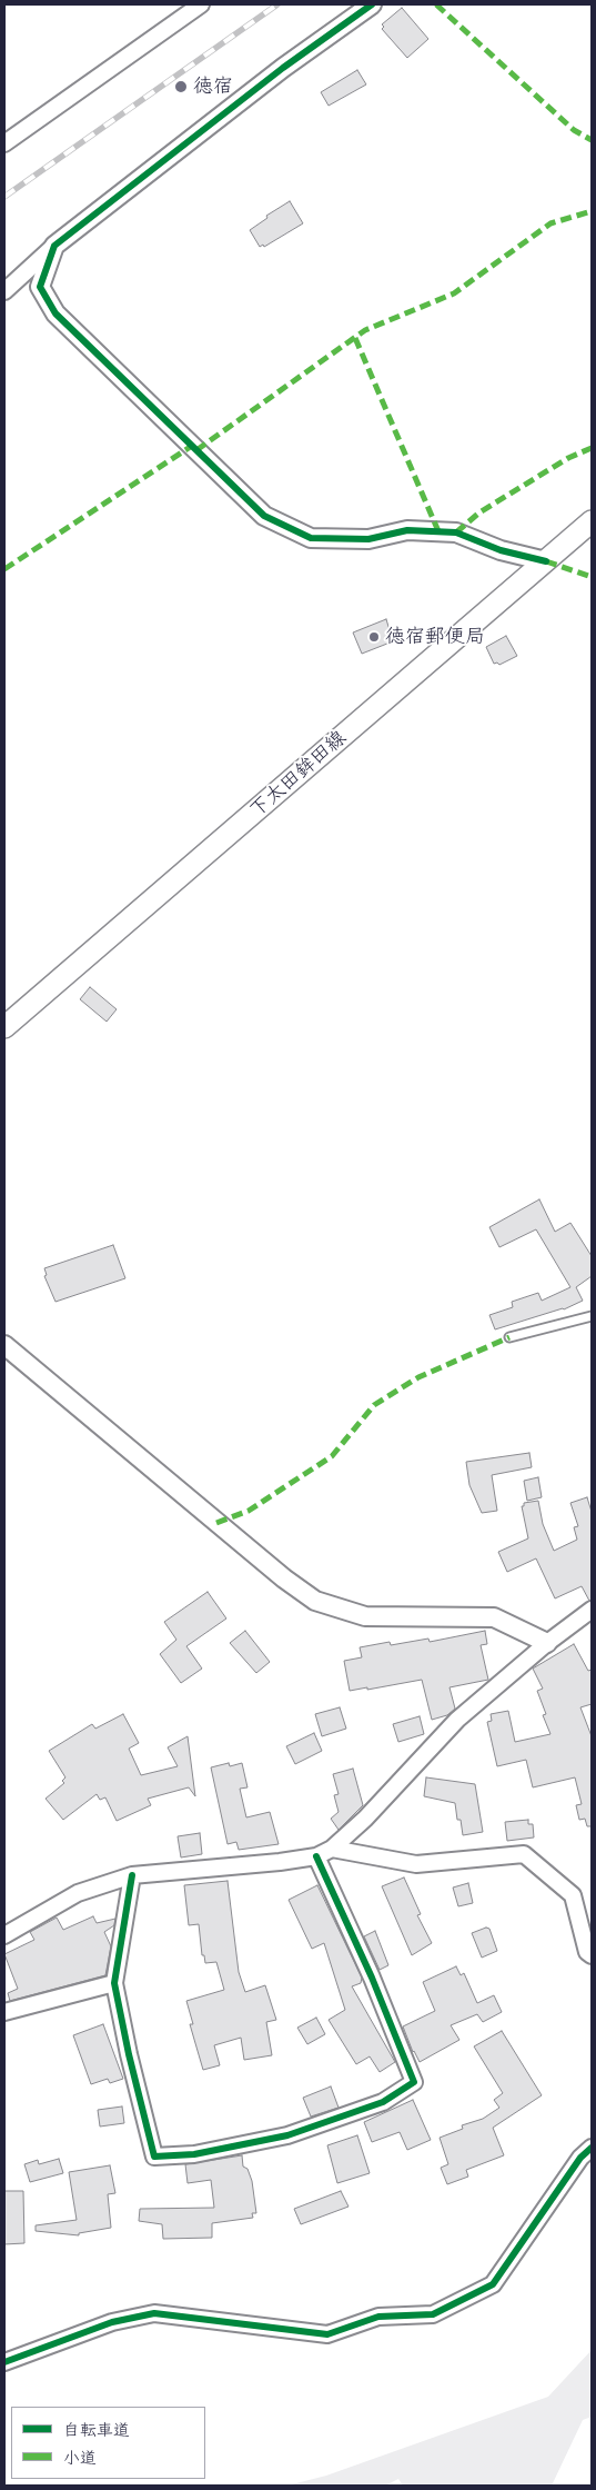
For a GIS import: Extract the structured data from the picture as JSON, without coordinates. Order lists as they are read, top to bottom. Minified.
{"streets":{"main road":["下太田鉾田線"]},"places":["徳宿","徳宿郵便局"],"legend":["自転車道","小道"]}
